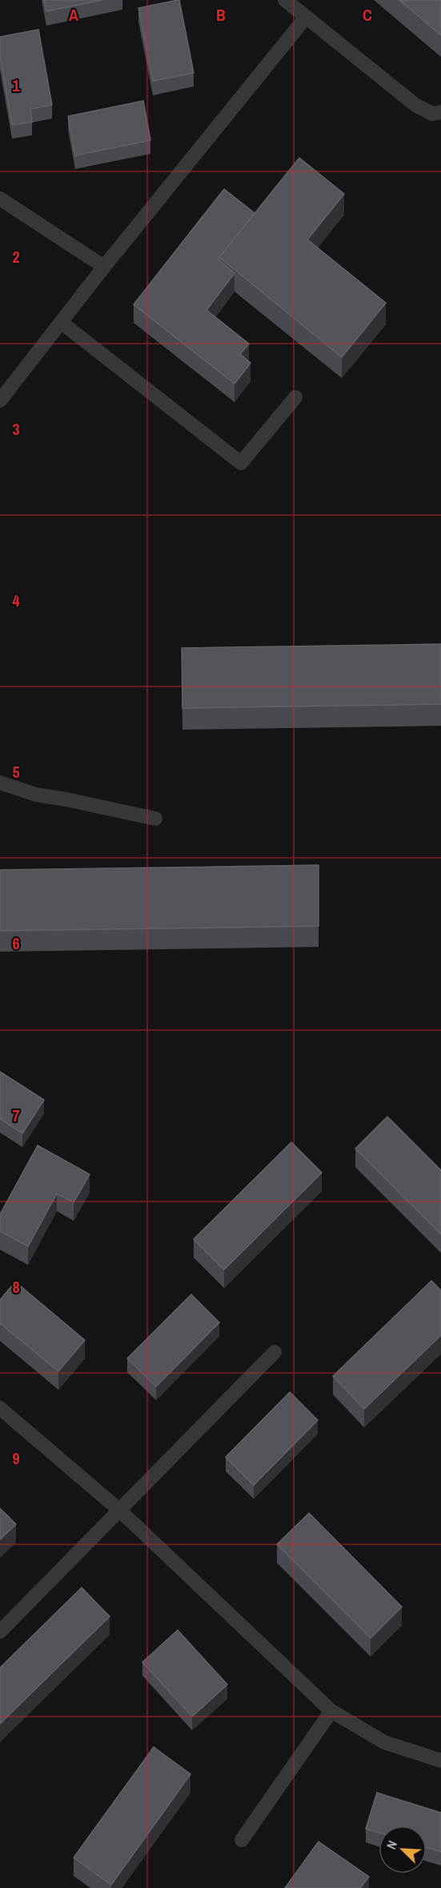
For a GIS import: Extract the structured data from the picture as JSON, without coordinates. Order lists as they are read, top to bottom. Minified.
{"north":"top left","grid":{"columns":["A","B","C"],"rows":["1","2","3","4","5","6","7","8","9"]}}
